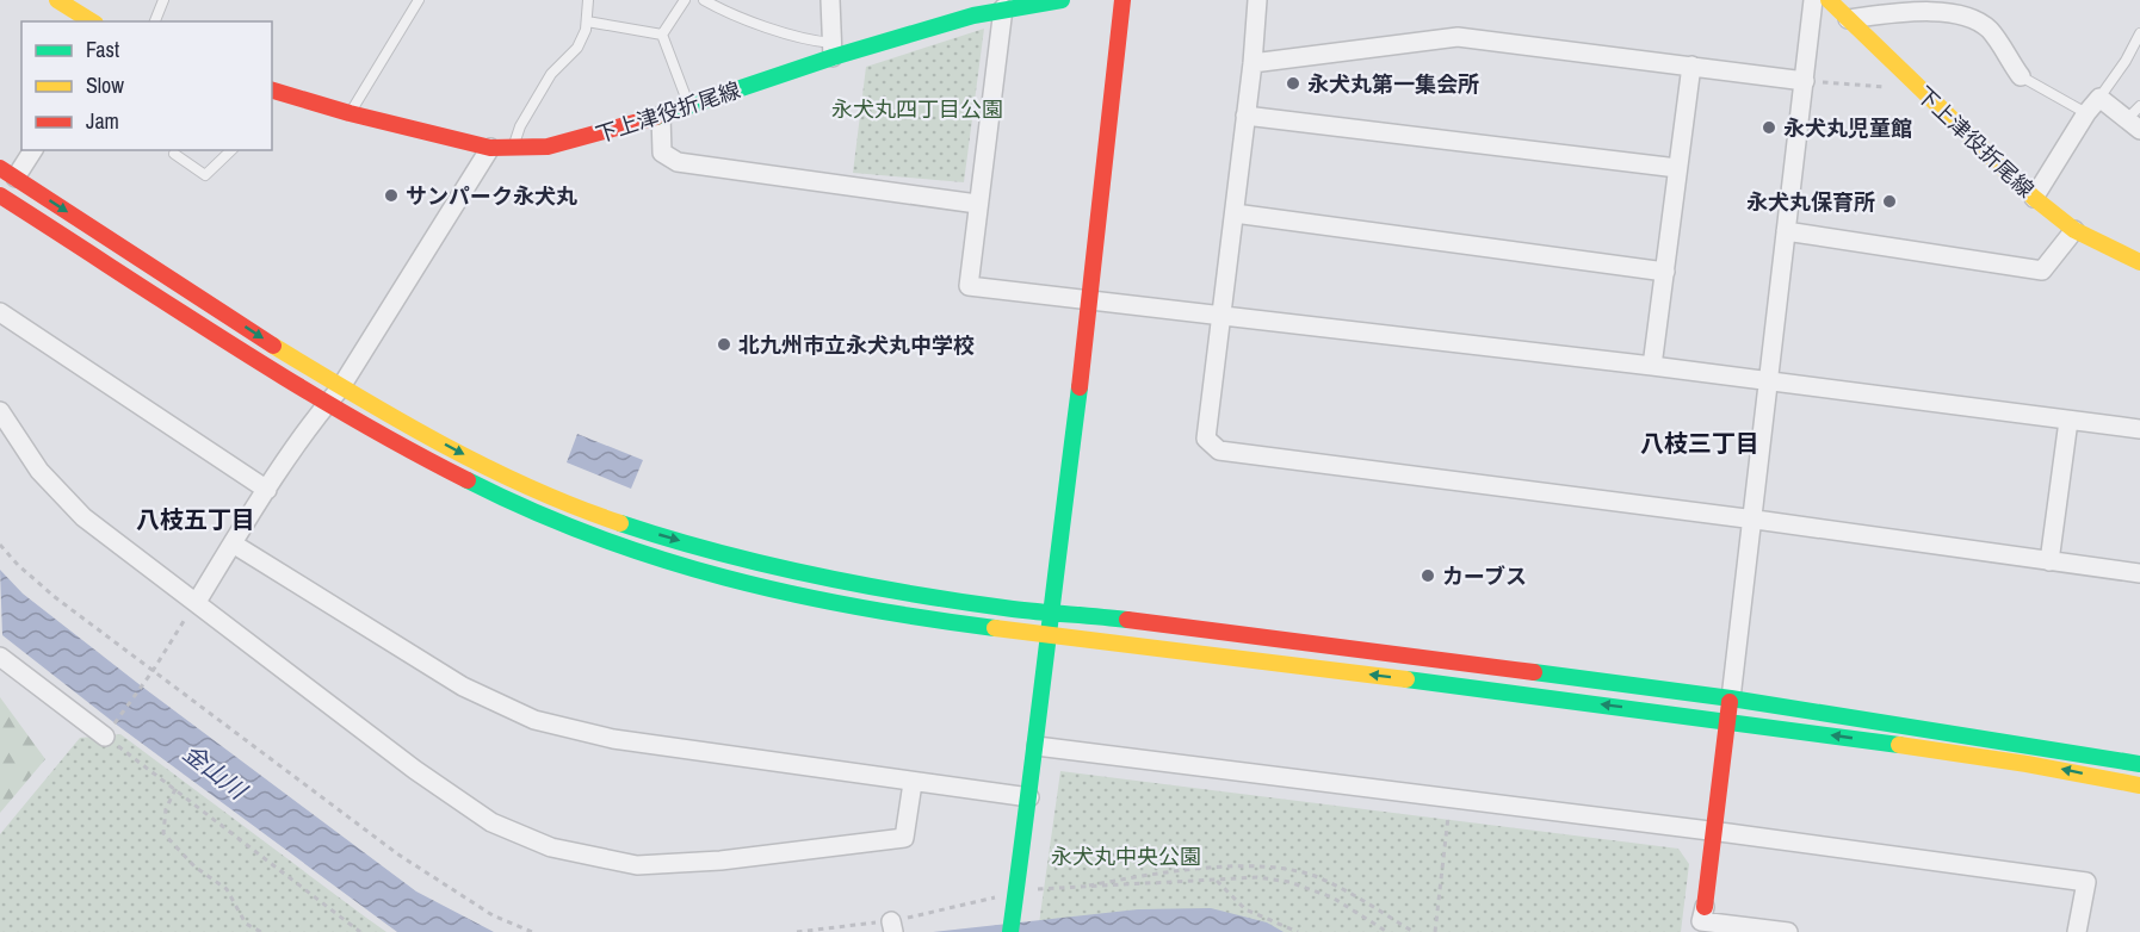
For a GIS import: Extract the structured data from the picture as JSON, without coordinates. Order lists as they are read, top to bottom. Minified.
{"streets":{"street":["下上津役折尾線"]},"districts":["八枝三丁目","八枝五丁目"],"water":["金山川"],"parks":["永犬丸四丁目公園","永犬丸中央公園"],"places":["永犬丸第一集会所","永犬丸児童館","サンパーク永犬丸","永犬丸保育所","北九州市立永犬丸中学校","カーブス"],"legend":["Fast","Slow","Jam"]}
